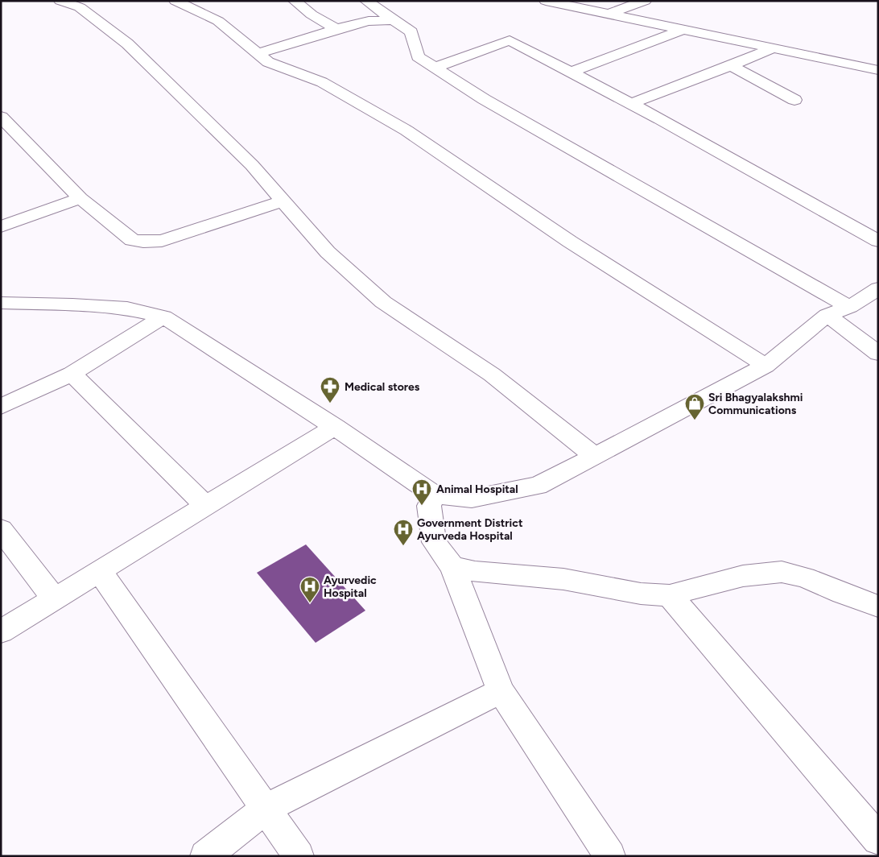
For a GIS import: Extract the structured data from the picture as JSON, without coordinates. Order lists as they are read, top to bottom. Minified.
{"places":{"pharmacy":["Medical stores"],"shop":["Sri Bhagyalakshmi Communications"],"hospital":["Animal Hospital","Government District Ayurveda Hospital","Ayurvedic Hospital"]}}
